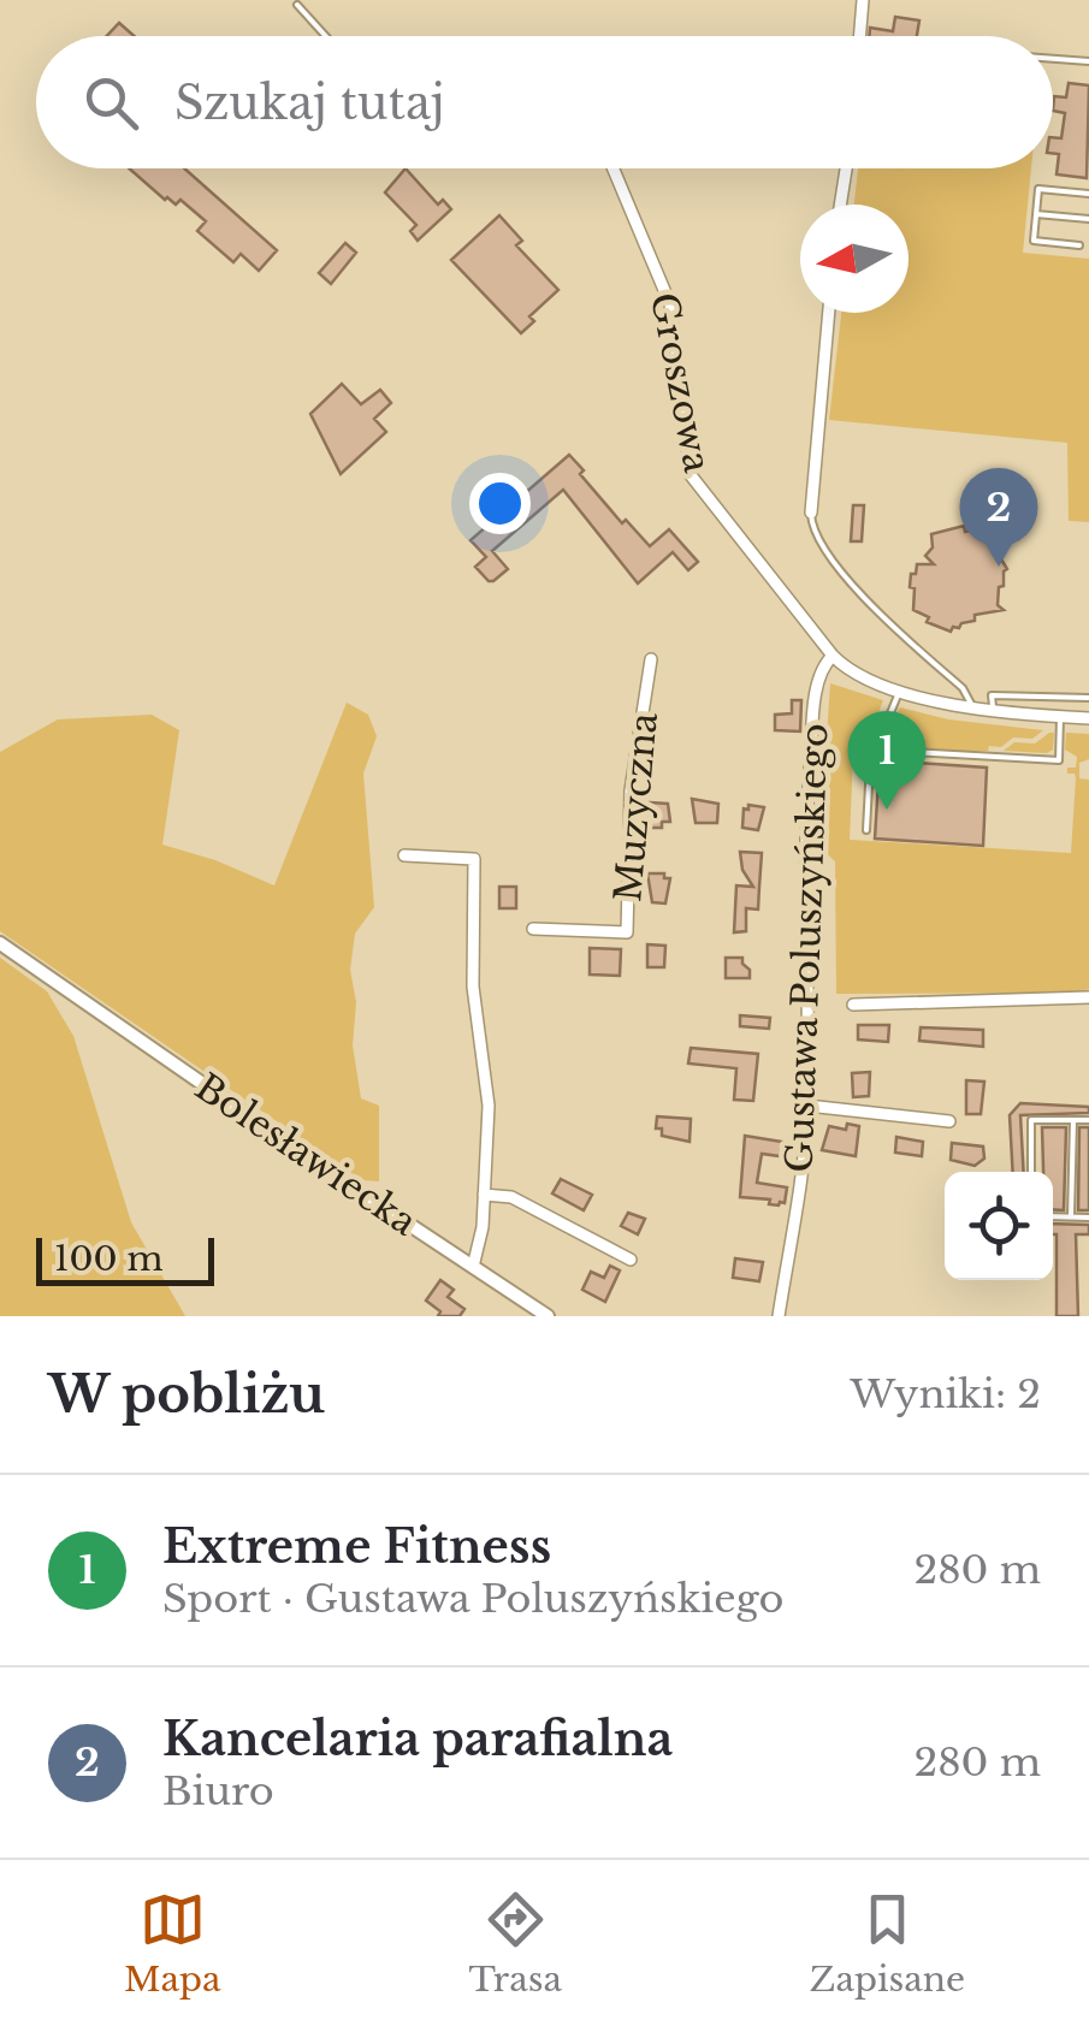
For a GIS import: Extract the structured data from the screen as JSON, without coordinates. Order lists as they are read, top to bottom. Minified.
{"streets":{"street":["Groszowa","Muzyczna","Gustawa Poluszyńskiego","Bolesławiecka"]},"crossings":[["Groszowa","Gustawa Poluszyńskiego"]],"scale_bar":"100 m","north":"left","page":{"search":"Szukaj tutaj","pins":["2","1"],"scale":"100 m","heading":["W pobliżu","Wyniki: 2"],"list":[{"mark":"1","name":"Extreme Fitness","note":"Sport · Gustawa Poluszyńskiego","value":"280 m"},{"mark":"2","name":"Kancelaria parafialna","note":"Biuro","value":"280 m"}],"nav":["Mapa","Trasa","Zapisane"]}}
